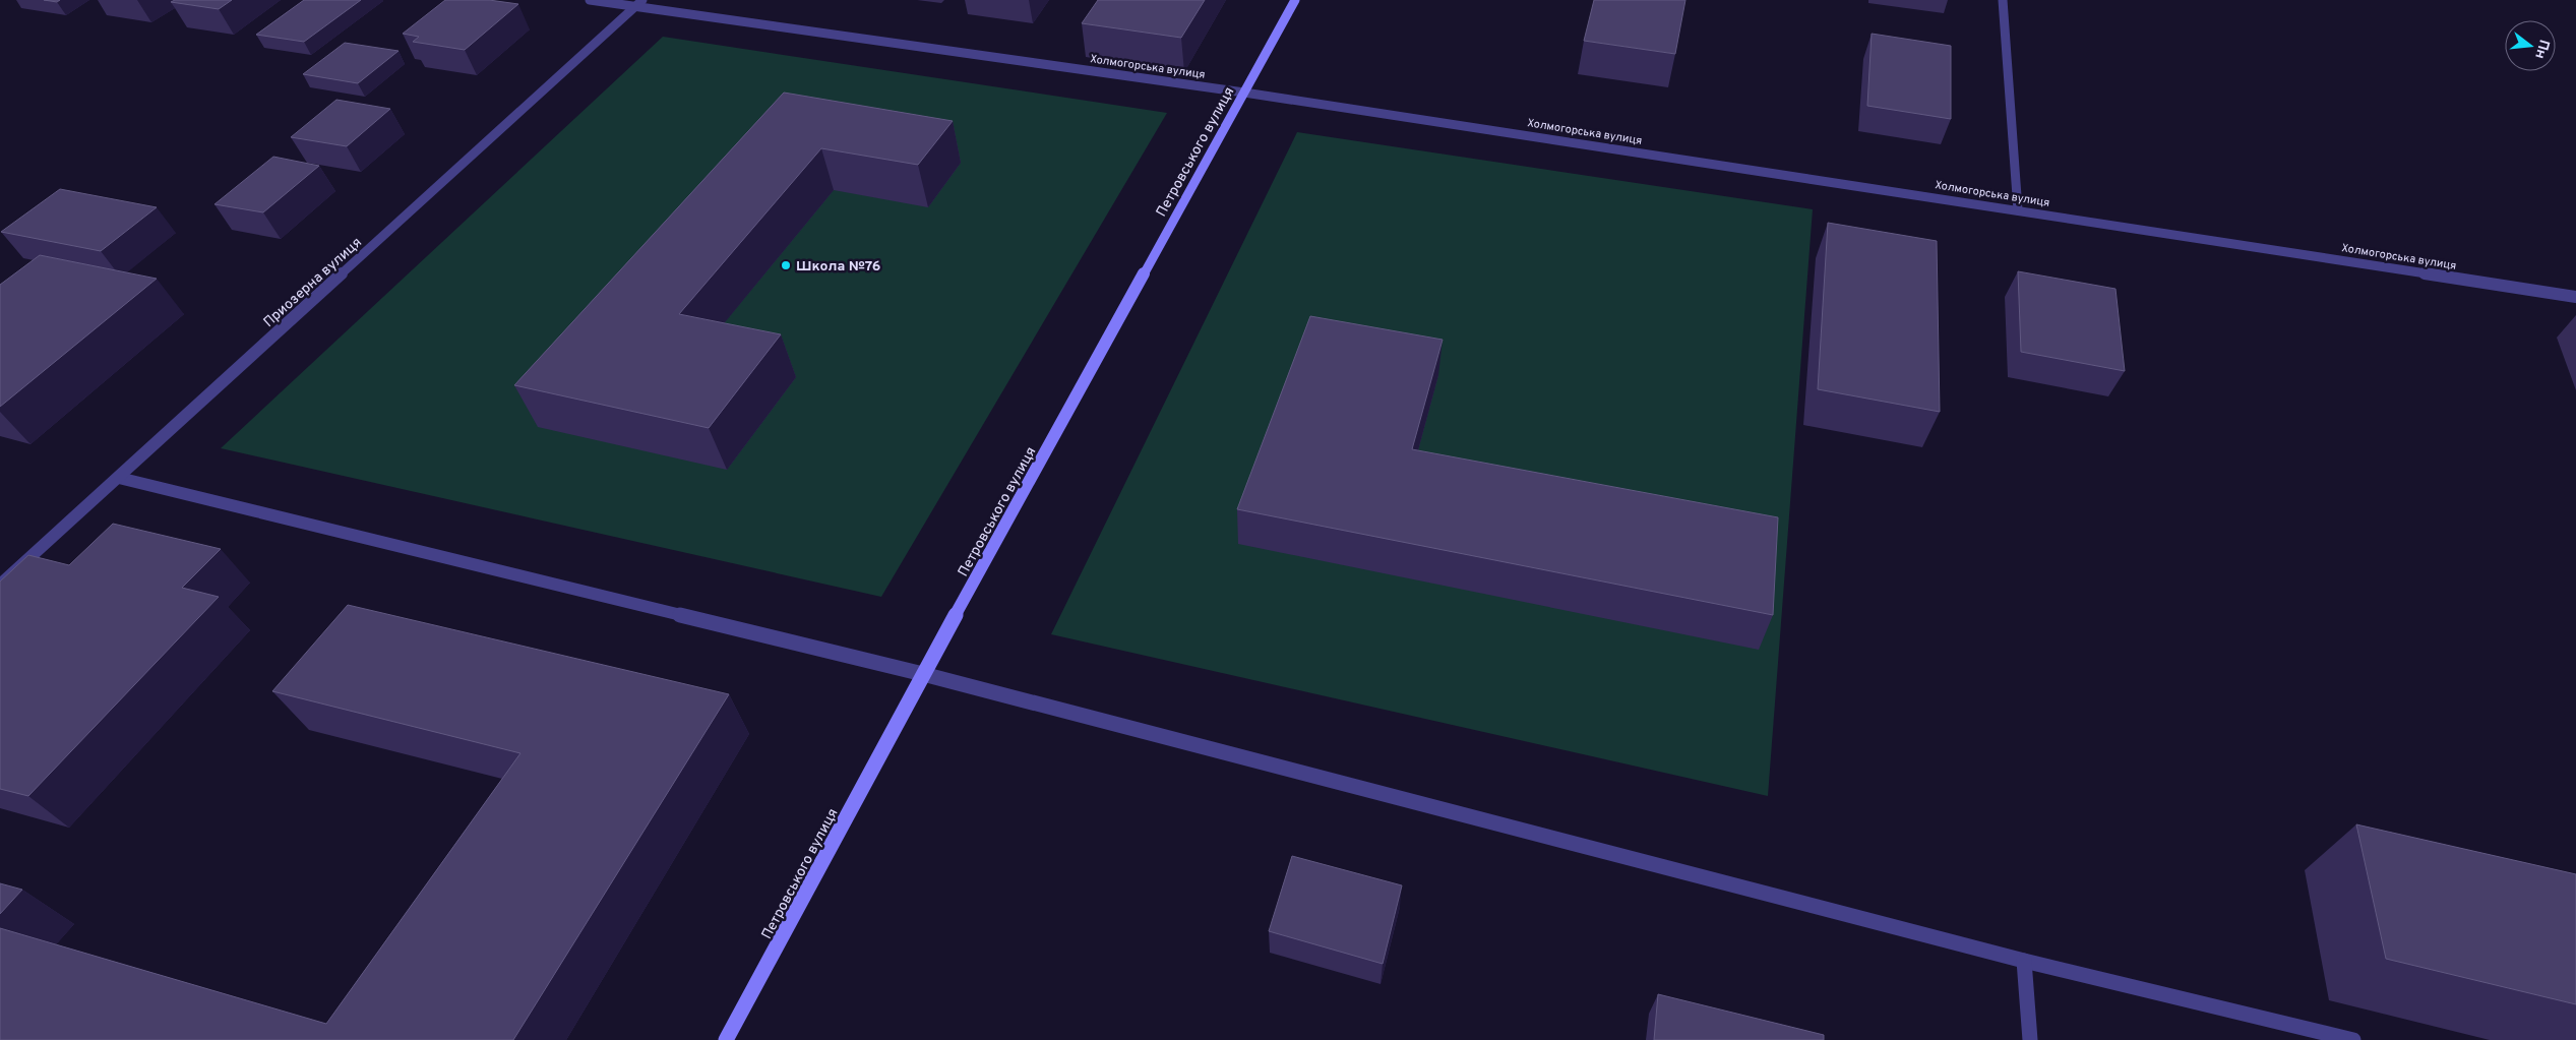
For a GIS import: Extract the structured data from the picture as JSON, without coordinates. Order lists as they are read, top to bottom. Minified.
{"streets":{"main road":["Петровського вулиця"],"street":["Холмогорська вулиця","Приозерна вулиця"]},"crossings":[["Холмогорська вулиця","Петровського вулиця"],["Холмогорська вулиця","Приозерна вулиця"]],"places":["Школа №76"],"north":"right"}
